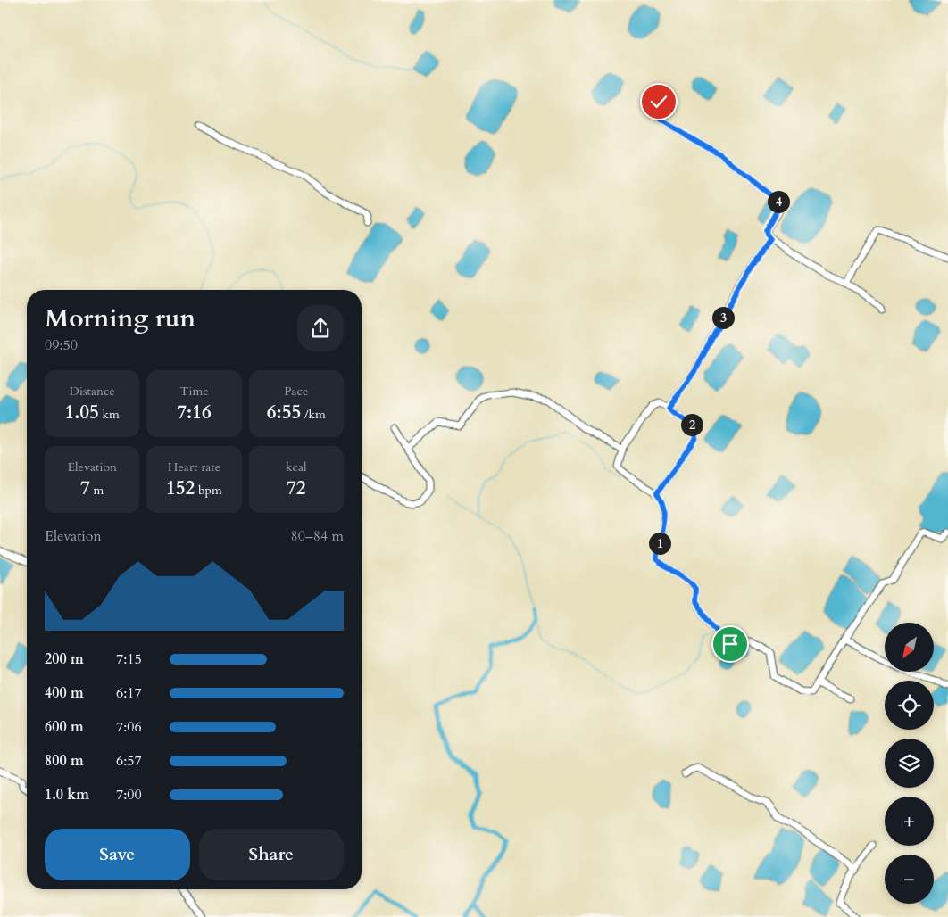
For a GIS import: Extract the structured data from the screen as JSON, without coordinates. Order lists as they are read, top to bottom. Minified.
{"north":"bottom left","page":{"pins":["4","3","2","1"],"heading":["Morning run","09:50"],"stats":[["Distance","1.05 km"],["Time","7:16"],["Pace","6:55 /km"],["Elevation","7 m"],["Heart rate","152 bpm"],["kcal","72"]],"chart":["Elevation","80–84 m"],"map_buttons":["+","−"],"list":[{"name":"200 m","note":"7:15"},{"name":"400 m","note":"6:17"},{"name":"600 m","note":"7:06"},{"name":"800 m","note":"6:57"},{"name":"1.0 km","note":"7:00"}],"buttons":["Save","Share"]}}
